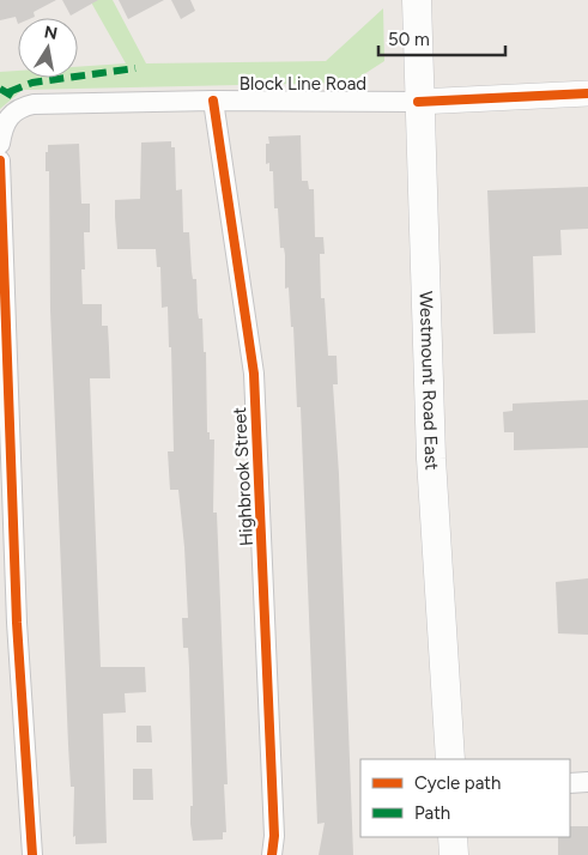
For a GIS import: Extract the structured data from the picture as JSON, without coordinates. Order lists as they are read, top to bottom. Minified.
{"streets":{"main road":["Westmount Road East"],"street":["Block Line Road","Highbrook Street"]},"crossings":[["Block Line Road","Westmount Road East"],["Block Line Road","Highbrook Street"]],"legend":["Cycle path","Path"],"scale_bar":"50 m","north":"top"}
